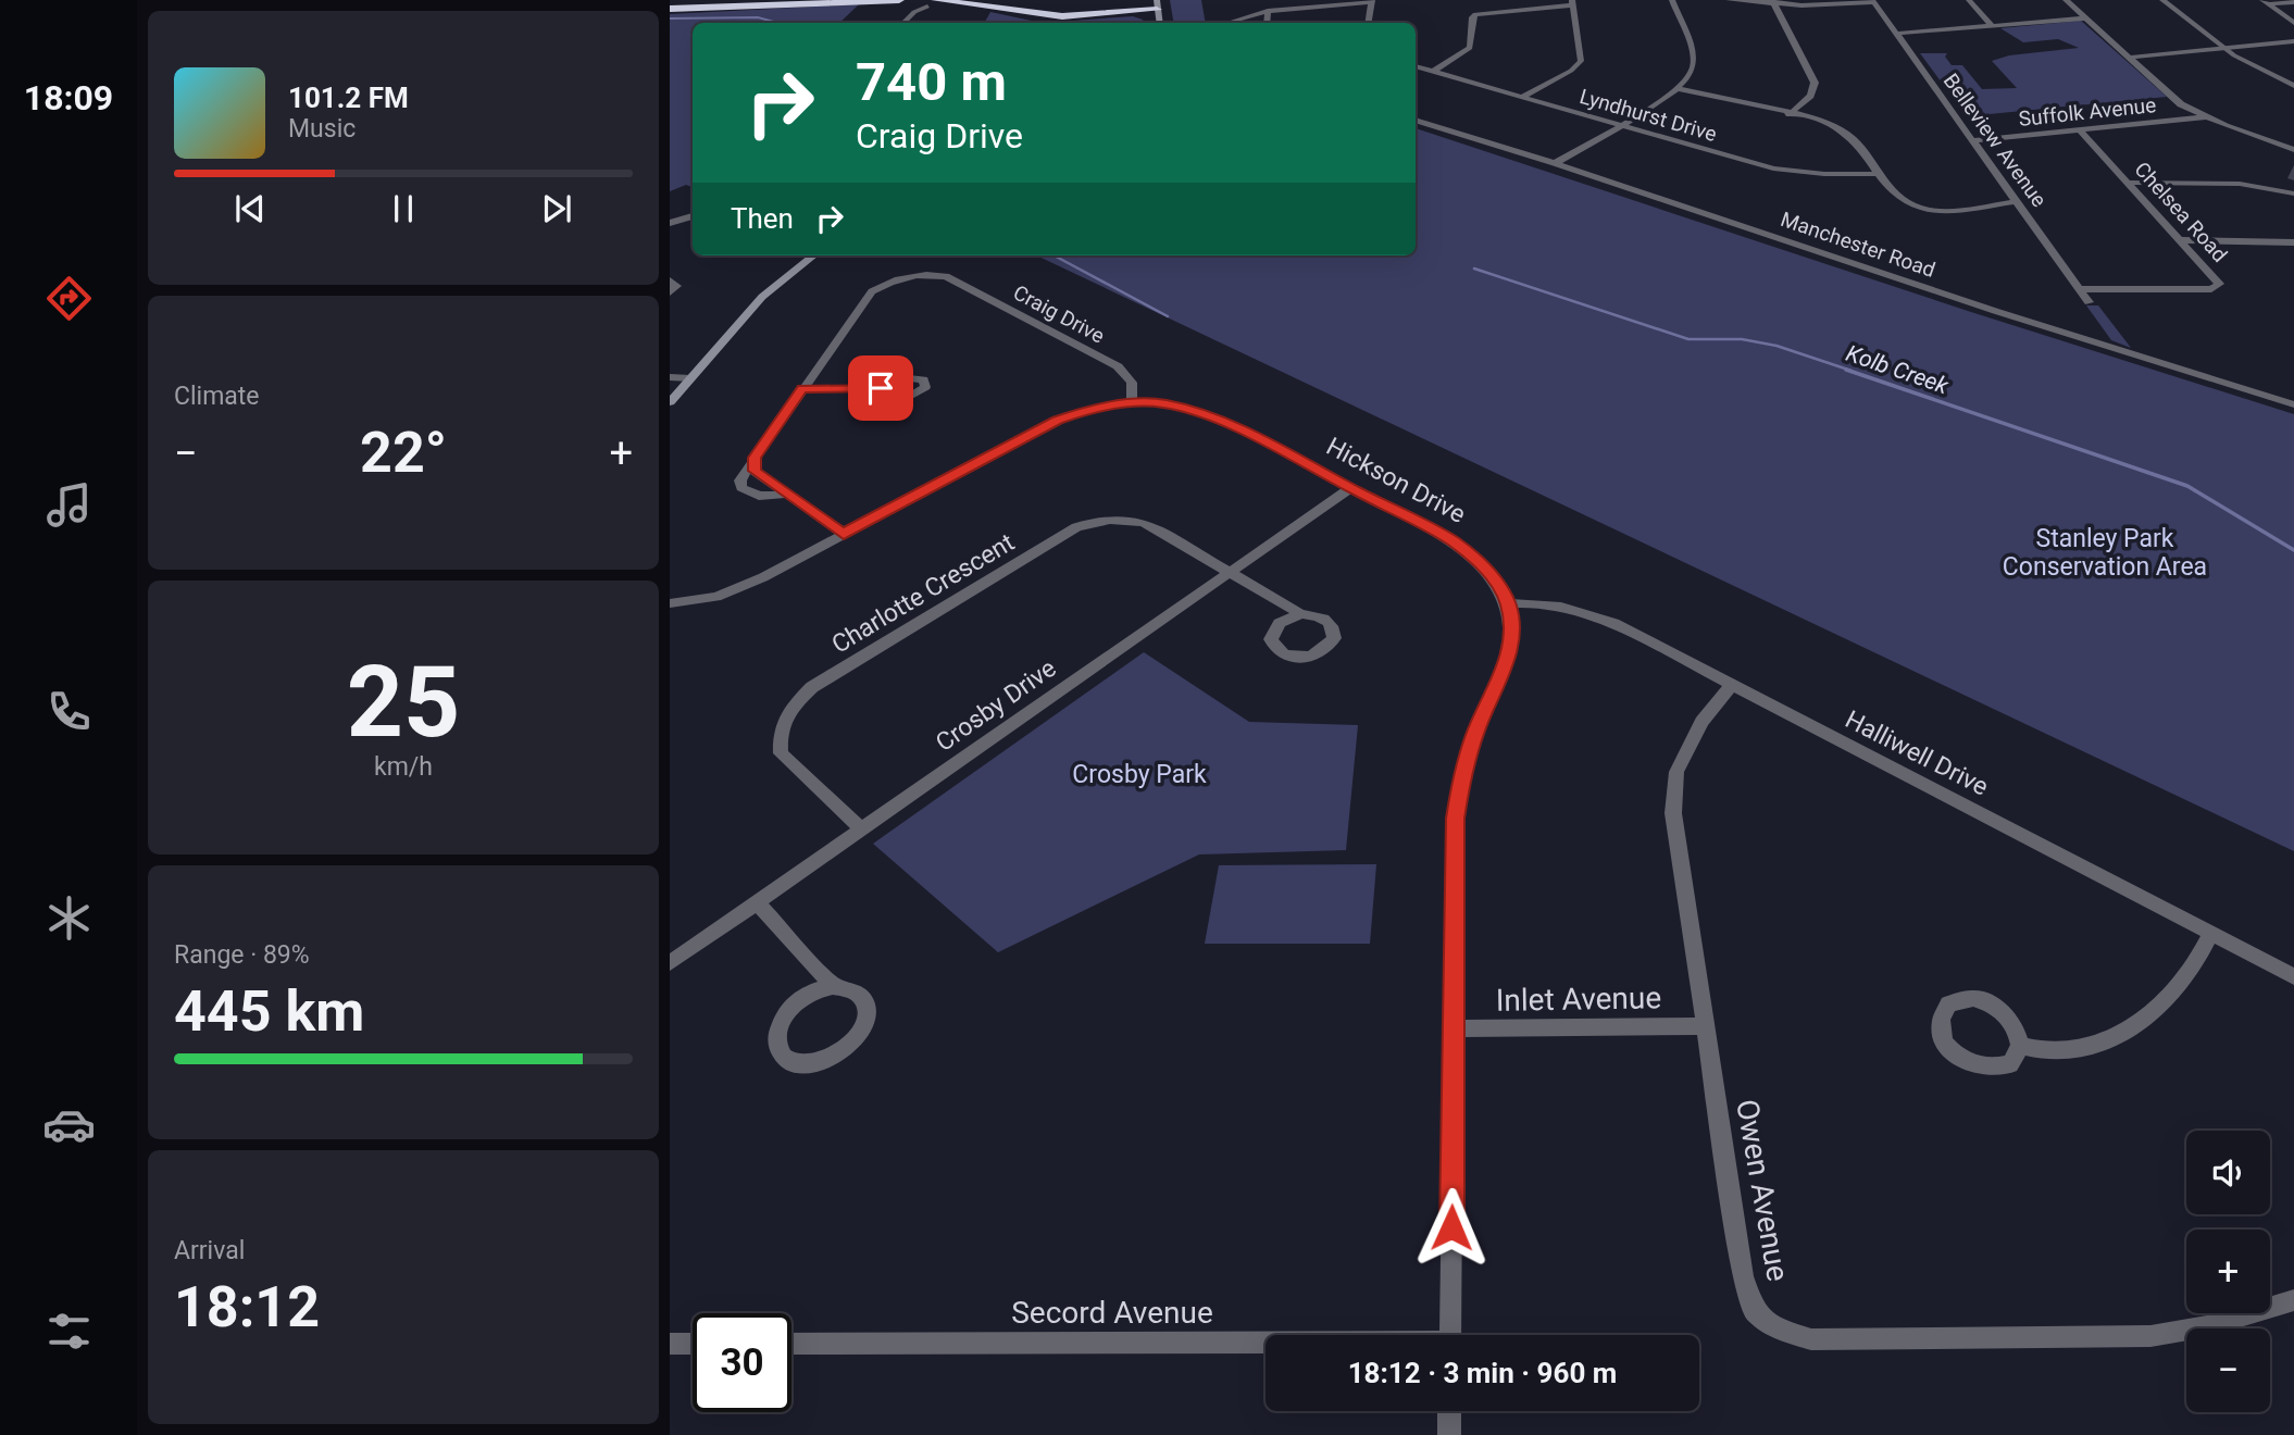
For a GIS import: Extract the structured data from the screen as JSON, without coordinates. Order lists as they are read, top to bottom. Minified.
{"streets":{"street":["Suffolk Avenue","Lyndhurst Drive","Belleview Avenue","Chelsea Road","Manchester Road","Craig Drive","Hickson Drive","Charlotte Crescent","Crosby Drive","Halliwell Drive","Inlet Avenue","Owen Avenue","Secord Avenue"]},"crossings":[["Suffolk Avenue","Belleview Avenue"],["Suffolk Avenue","Chelsea Road"],["Belleview Avenue","Chelsea Road"],["Craig Drive","Hickson Drive"],["Hickson Drive","Crosby Drive"],["Hickson Drive","Halliwell Drive"],["Hickson Drive","Inlet Avenue"],["Charlotte Crescent","Crosby Drive"],["Halliwell Drive","Owen Avenue"],["Inlet Avenue","Owen Avenue"]],"water":["Kolb Creek"],"parks":["Stanley Park Conservation Area","Crosby Park"],"page":{"tabs":"18:09","turn":["740 m","Craig Drive"],"song":["101.2 FM","Music"],"then":"Then","tile":["Climate",["25","km/h"],["Range · 89%","445 km"],["Arrival","18:12"]],"heat":["−","22°","+"],"map_buttons":["+","−"],"limit":"30","trip":"18:12 · 3 min · 960 m"}}
